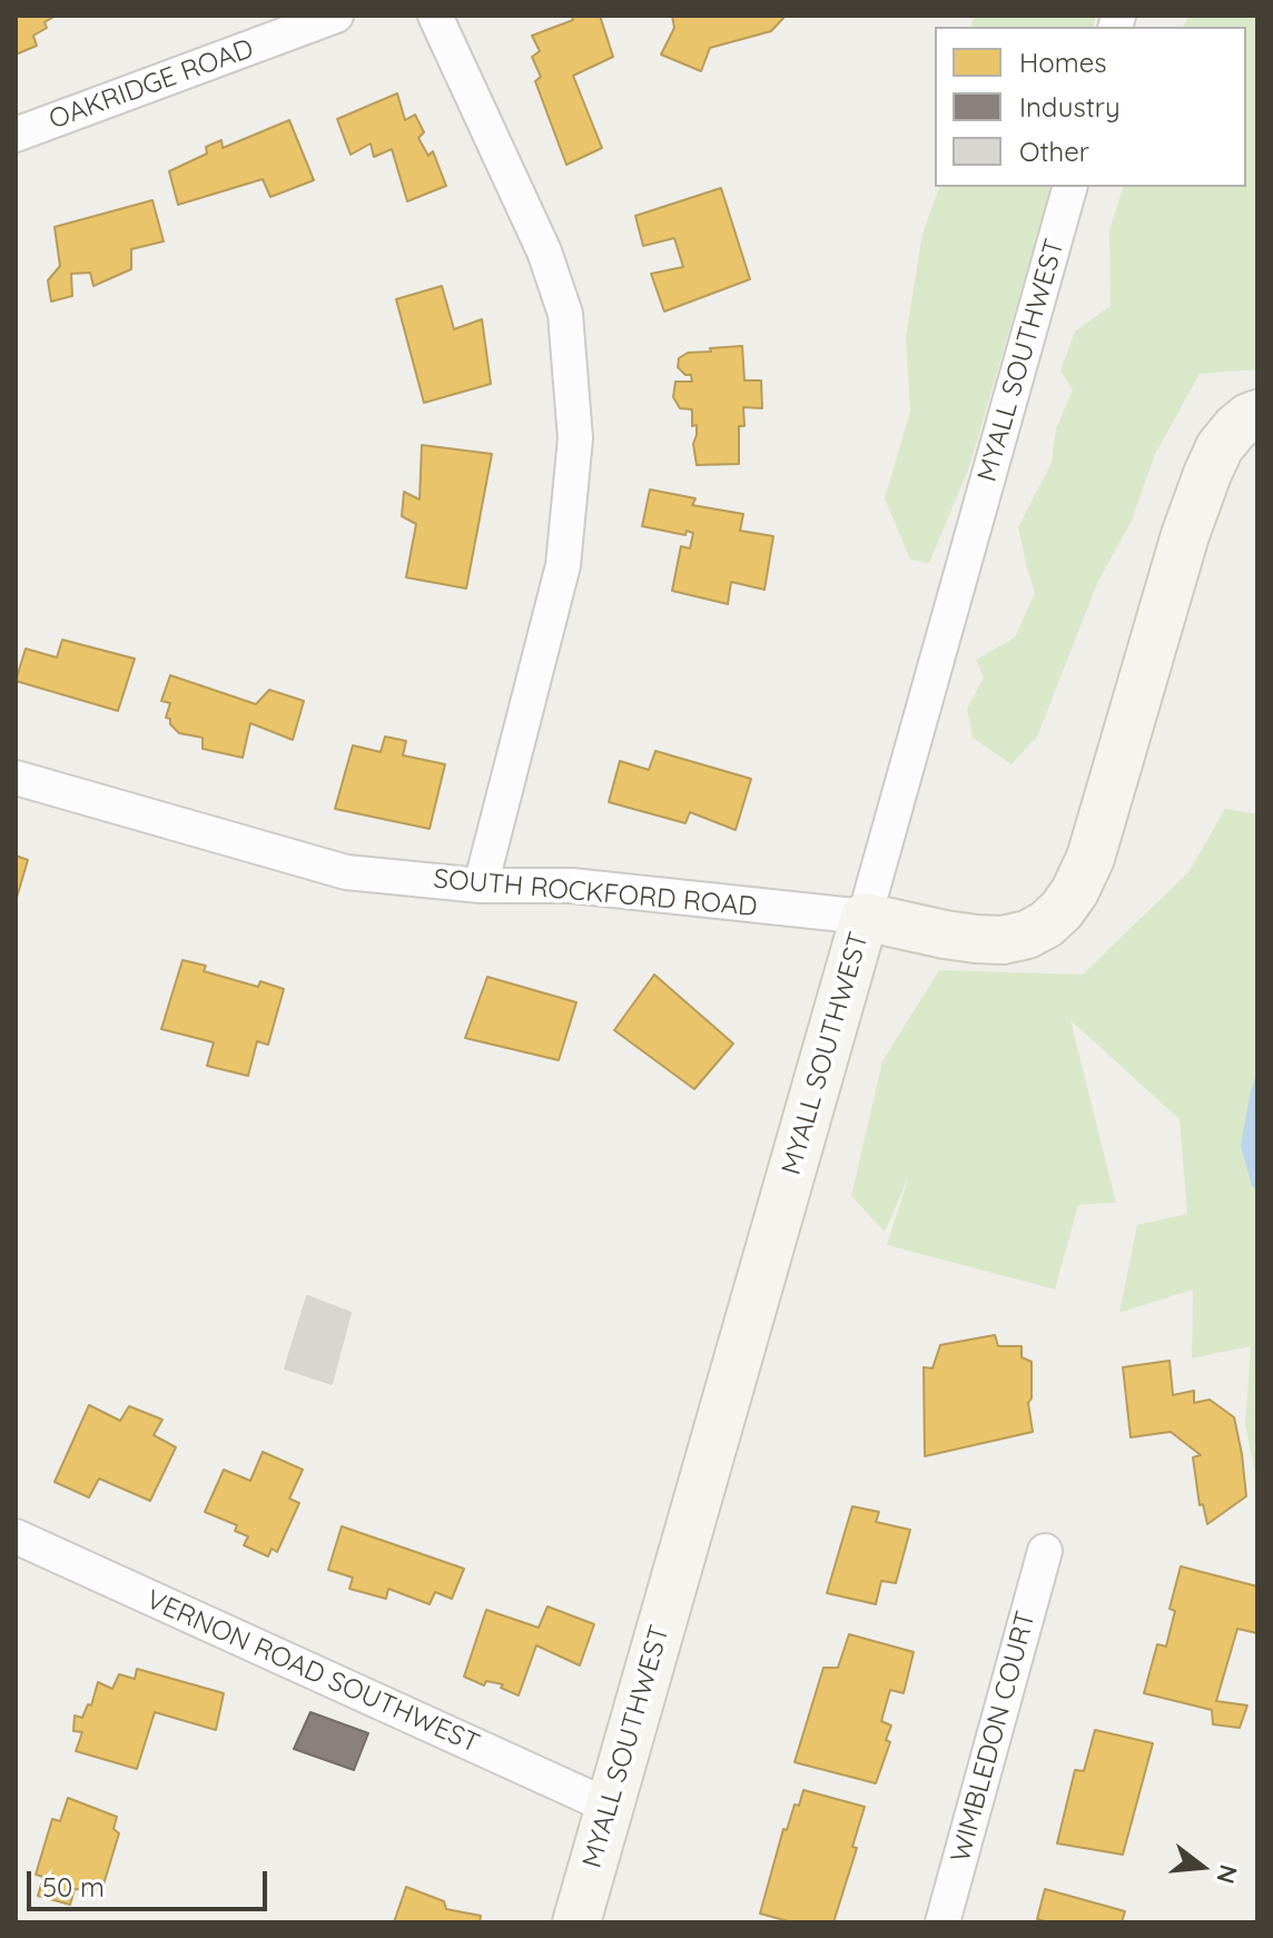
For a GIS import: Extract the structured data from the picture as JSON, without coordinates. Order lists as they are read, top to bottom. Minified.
{"streets":{"street":["OAKRIDGE ROAD","MYALL SOUTHWEST","SOUTH ROCKFORD ROAD","VERNON ROAD SOUTHWEST","WIMBLEDON COURT"]},"crossings":[["MYALL SOUTHWEST","SOUTH ROCKFORD ROAD"],["MYALL SOUTHWEST","VERNON ROAD SOUTHWEST"]],"legend":["Homes","Industry","Other"],"scale_bar":"50 m","north":"right"}
